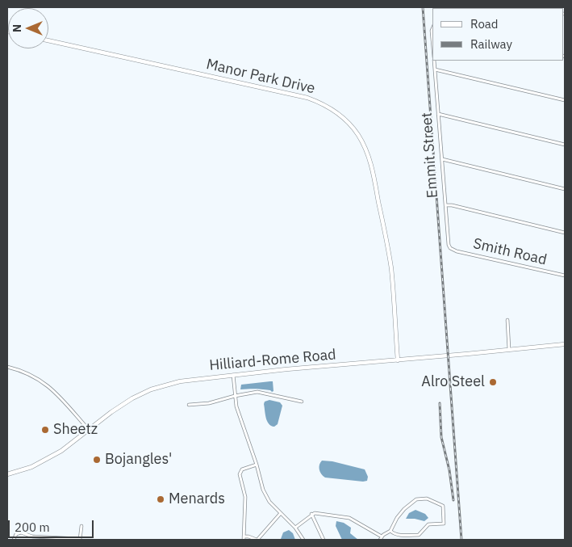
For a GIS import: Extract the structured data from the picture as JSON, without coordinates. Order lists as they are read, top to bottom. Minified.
{"streets":{"main road":["Manor Park Drive","Hilliard-Rome Road"],"street":["Emmit Street","Smith Road"]},"crossings":[["Manor Park Drive","Hilliard-Rome Road"],["Emmit Street","Smith Road"]],"places":["Alro Steel","Sheetz","Bojangles'","Menards"],"legend":["Road","Railway"],"scale_bar":"200 m","north":"left"}
